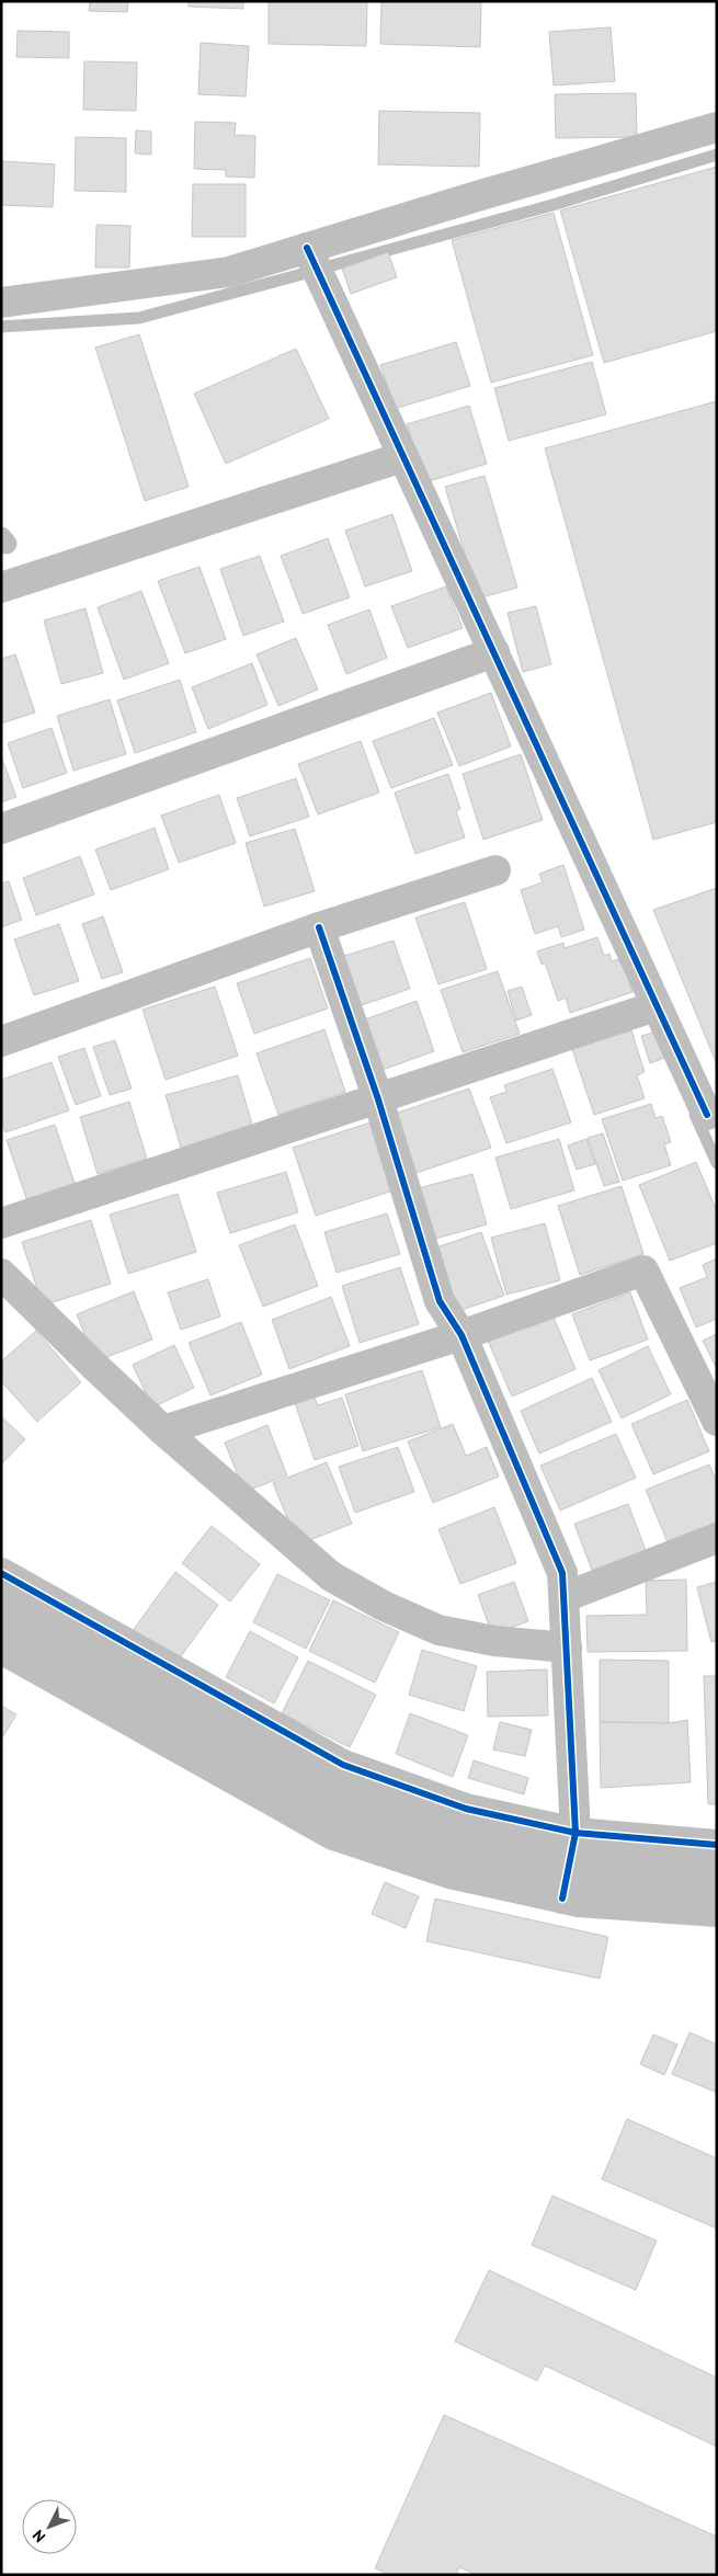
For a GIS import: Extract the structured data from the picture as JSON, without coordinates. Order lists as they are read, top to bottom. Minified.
{"north":"bottom left"}
